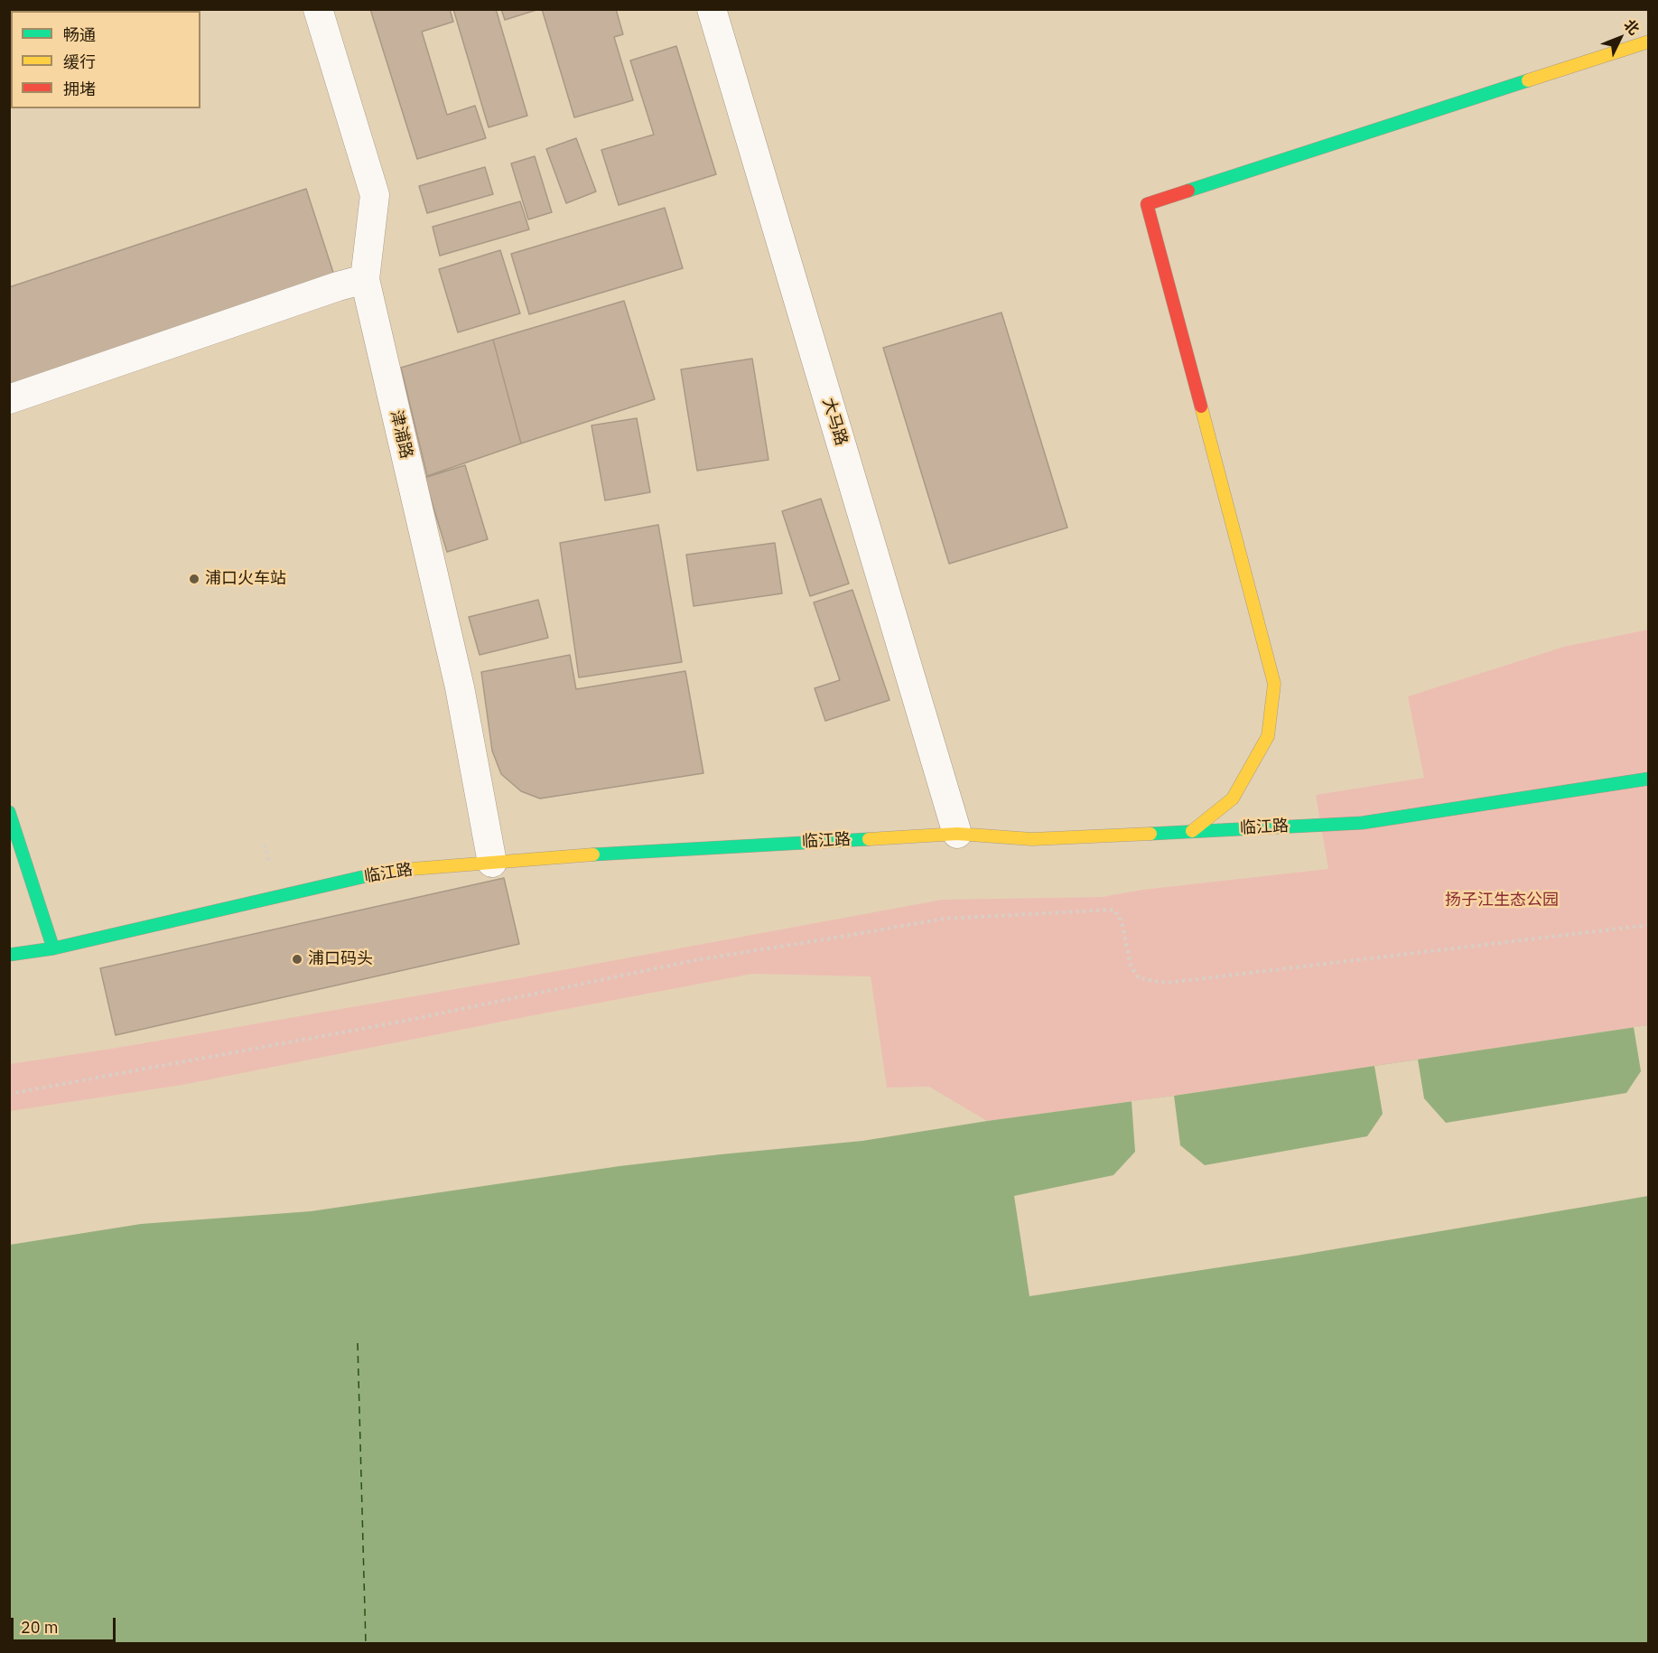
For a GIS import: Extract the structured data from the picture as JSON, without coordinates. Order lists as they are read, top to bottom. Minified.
{"streets":{"street":["大马路","津浦路","临江路"]},"crossings":[["大马路","临江路"],["津浦路","临江路"]],"parks":["扬子江生态公园"],"places":["浦口火车站","浦口码头"],"legend":["畅通","缓行","拥堵"],"scale_bar":"20 m","north":"top right"}
